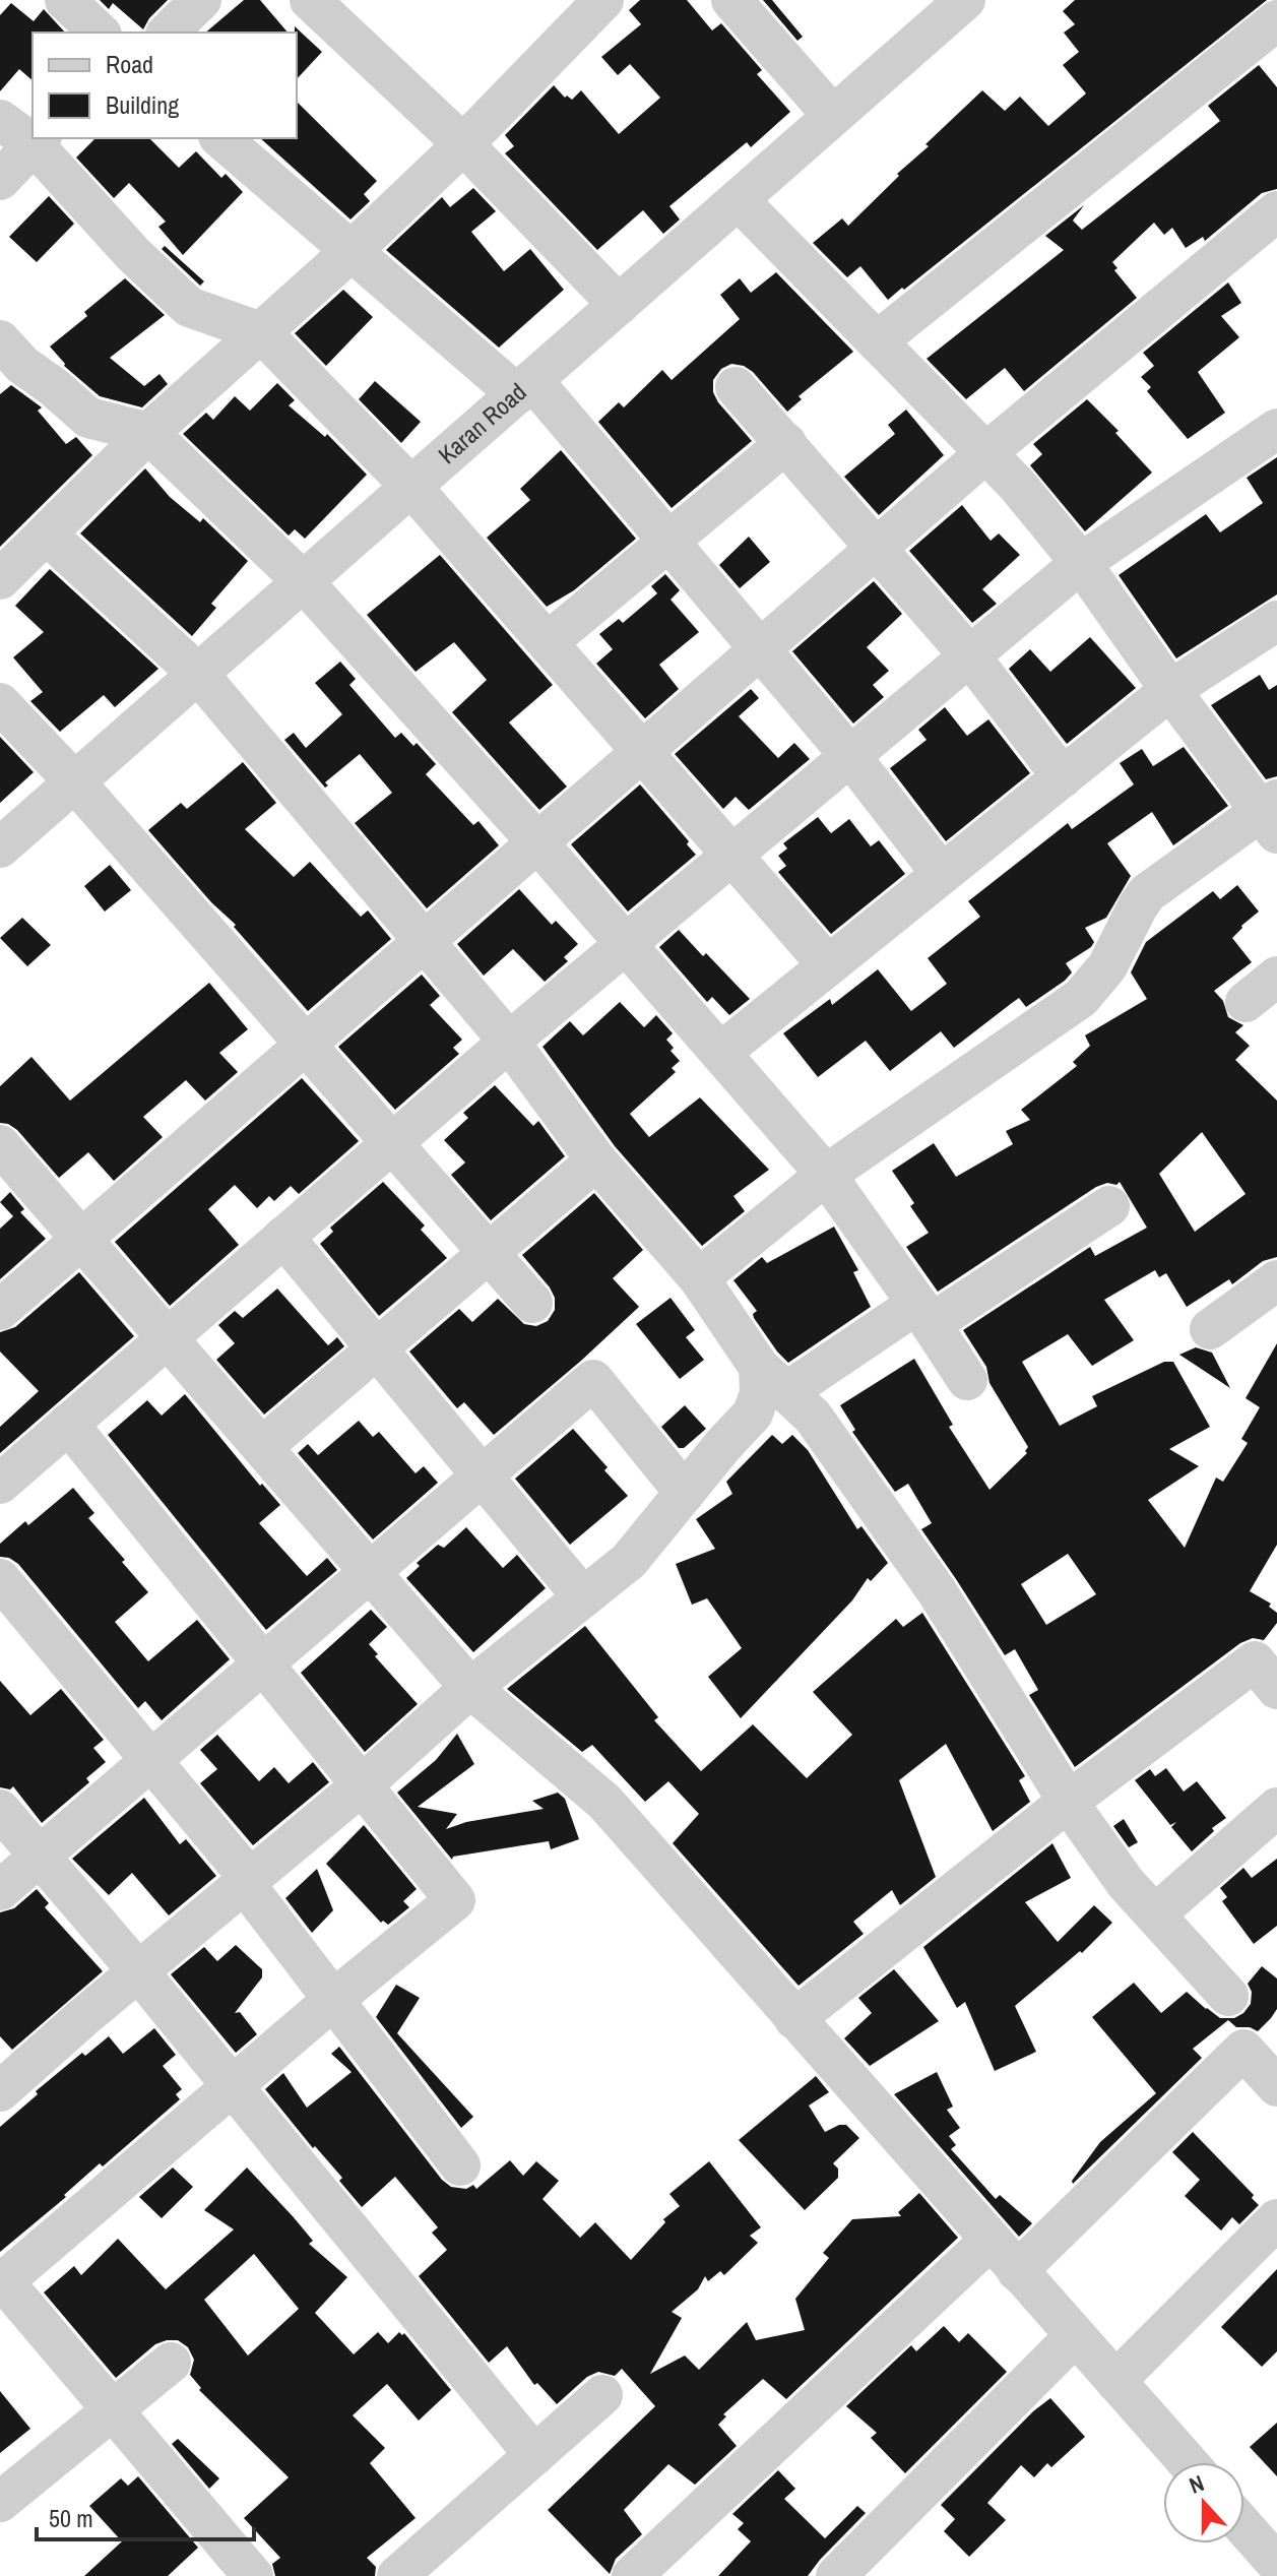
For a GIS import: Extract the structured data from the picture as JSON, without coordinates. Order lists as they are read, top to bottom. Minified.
{"streets":{"street":["Karan Road"]},"legend":["Road","Building"],"scale_bar":"50 m","north":"top"}
